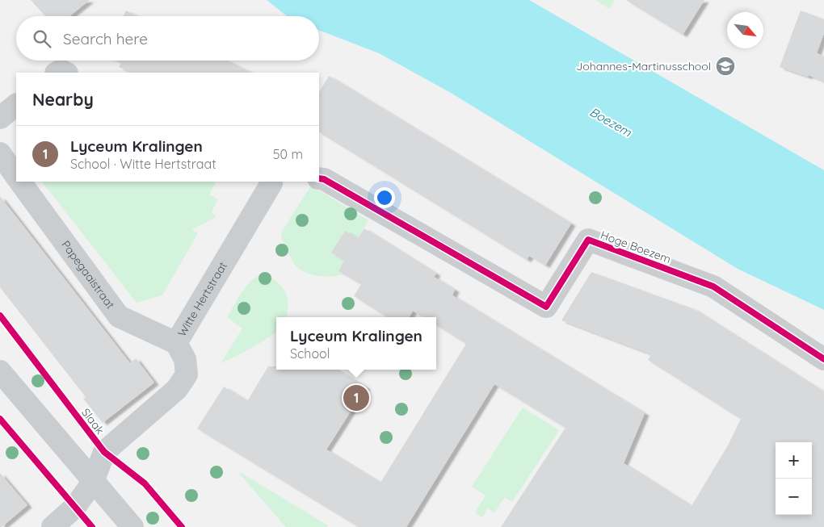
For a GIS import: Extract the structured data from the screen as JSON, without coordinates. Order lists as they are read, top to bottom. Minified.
{"streets":{"street":["Hoge Boezem","Papegaaistraat","Witte Hertstraat"],"cycle path":["Slaak"]},"crossings":[["Papegaaistraat","Witte Hertstraat"]],"water":["Boezem"],"places":{"school or university":["Johannes-Martinusschool"]},"north":"bottom right","page":{"search":"Search here","heading":"Nearby","list":[{"mark":"1","name":"Lyceum Kralingen","note":"School · Witte Hertstraat","value":"50 m"}],"popup":["Lyceum Kralingen","School"],"pins":"1","map_buttons":["+","−"]}}
